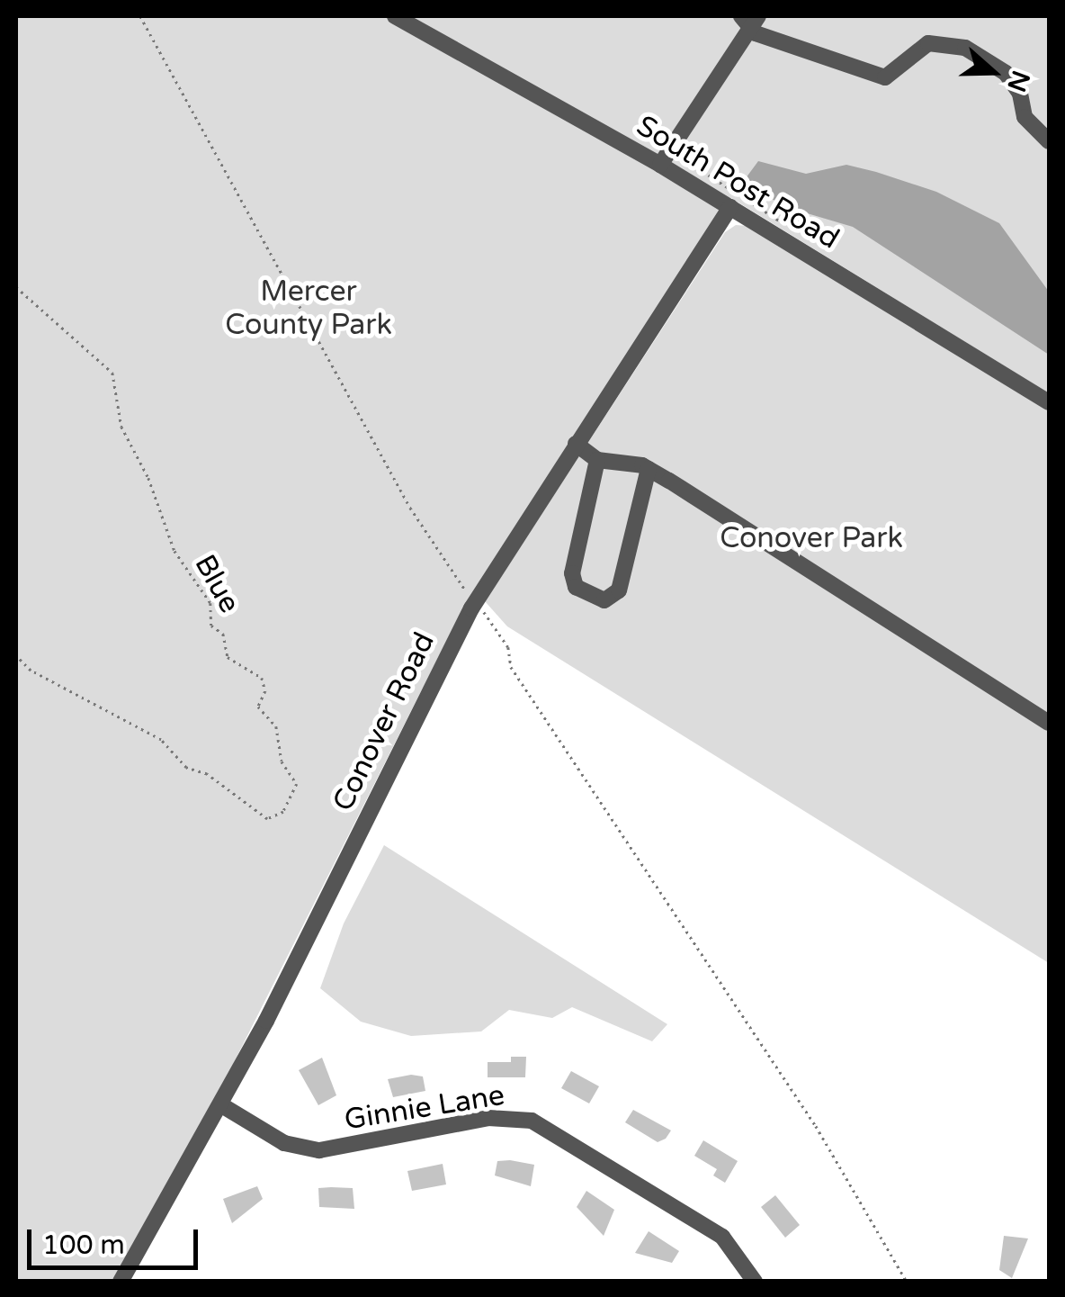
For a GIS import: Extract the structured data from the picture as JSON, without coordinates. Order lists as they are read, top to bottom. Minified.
{"streets":{"street":["South Post Road","Conover Road","Ginnie Lane"],"path":["Blue"]},"crossings":[["South Post Road","Conover Road"],["Conover Road","Ginnie Lane"]],"parks":["Mercer County Park","Conover Park"],"scale_bar":"100 m","north":"right"}
